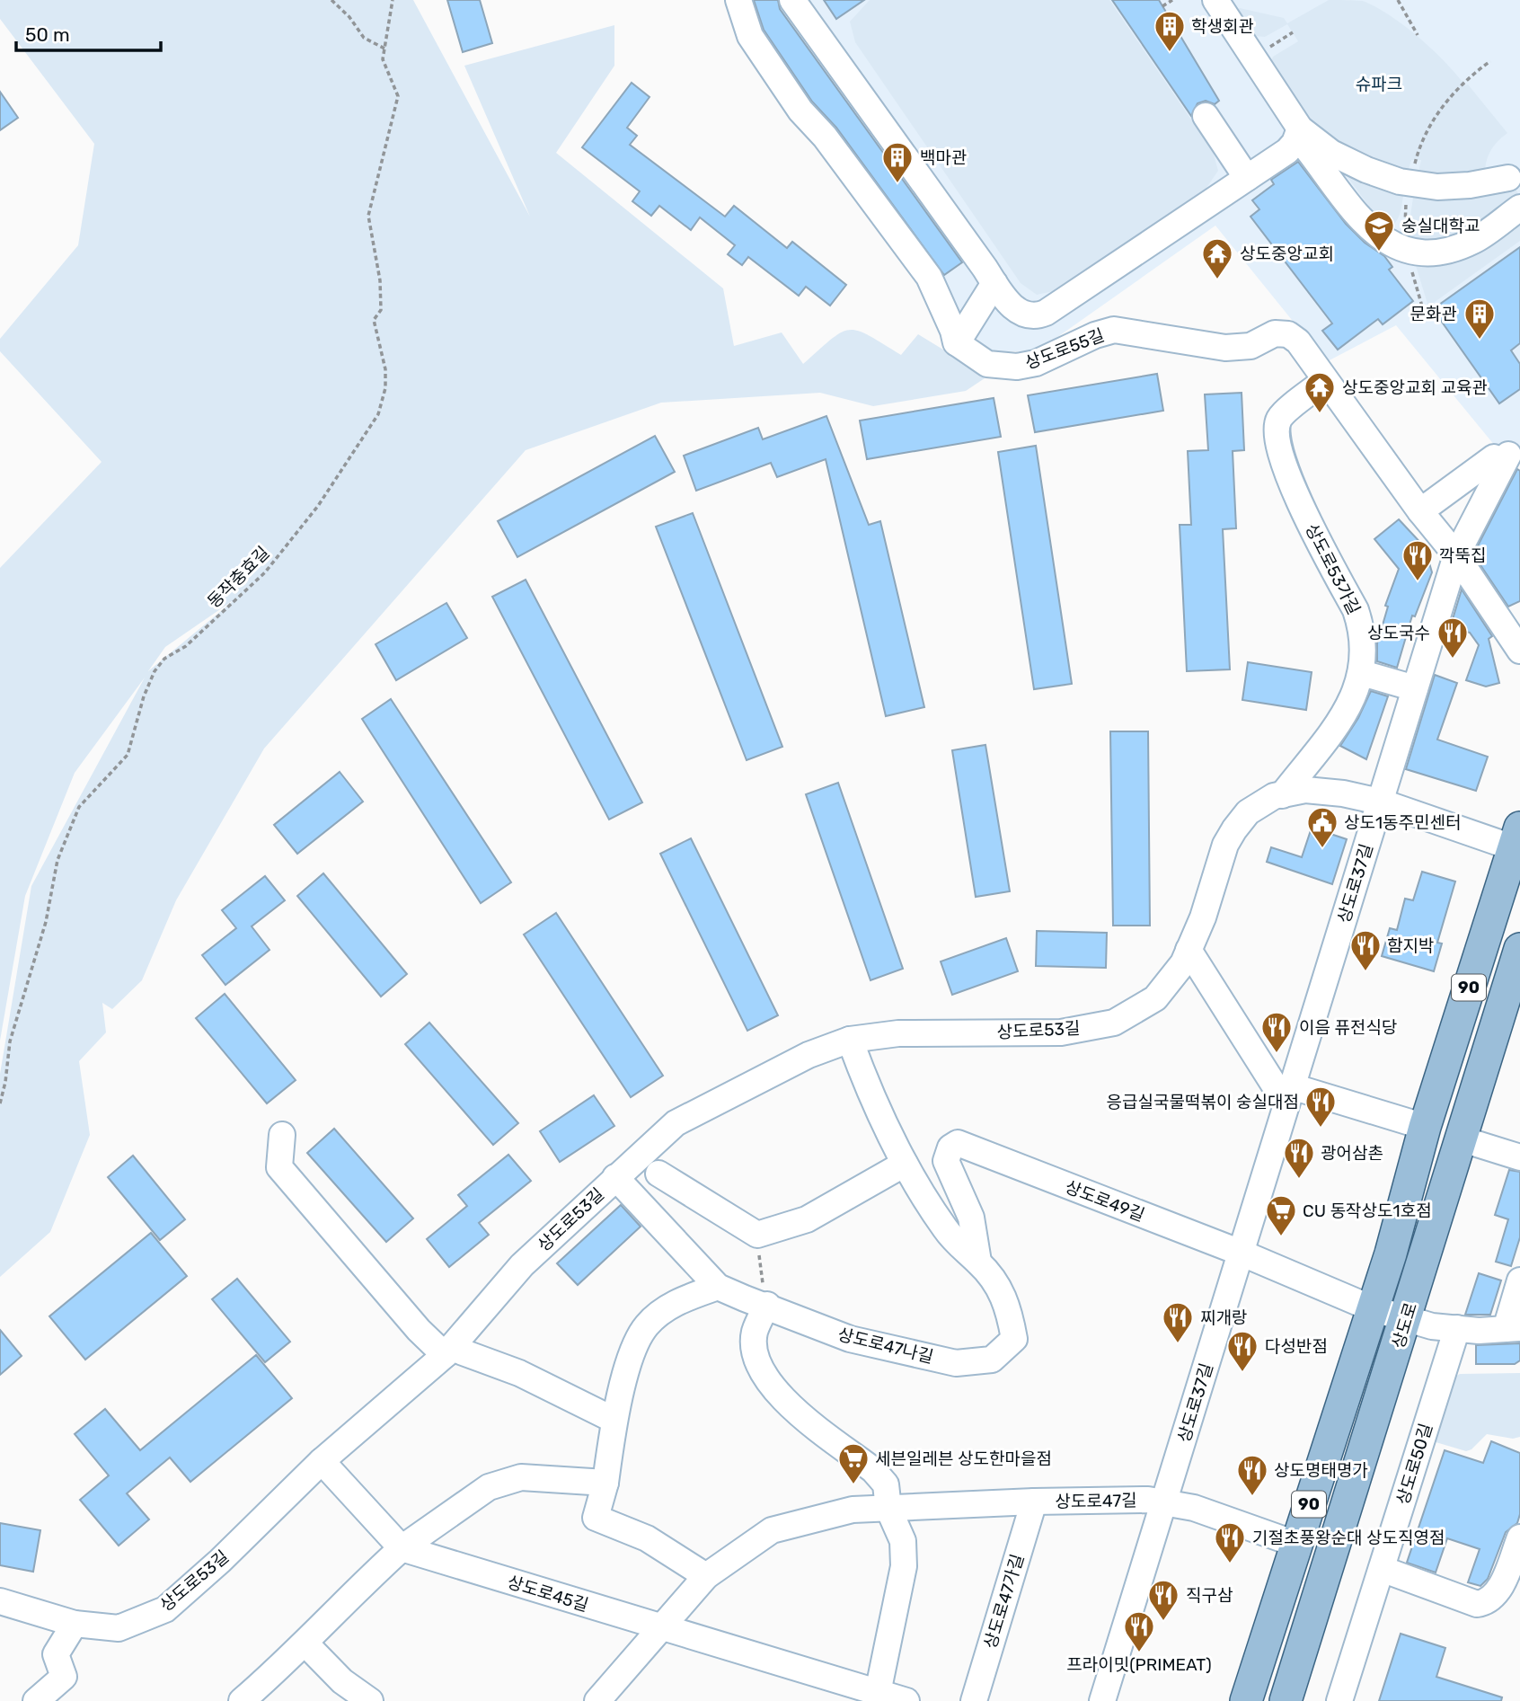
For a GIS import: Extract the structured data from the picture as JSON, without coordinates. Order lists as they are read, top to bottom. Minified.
{"streets":{"main road":["90","상도로"],"street":["상도로55길","상도로53가길","상도로37길","상도로53길","상도로49길","상도로47나길","상도로50길","상도로47길","상도로45길","상도로47가길"],"path":["동작충효길"]},"crossings":[["상도로55길","상도로53가길"],["상도로55길","상도로37길"],["상도로53가길","상도로53길"],["상도로37길","상도로53길"],["상도로37길","상도로49길"],["상도로37길","상도로47길"],["상도로53길","상도로"],["상도로53길","상도로47나길"],["상도로49길","상도로"],["상도로49길","상도로47나길"],["상도로","상도로47길"],["상도로47길","상도로45길"],["상도로47길","상도로47가길"]],"parks":["슈파크"],"places":{"building":["학생회관","백마관","문화관"],"school or university":["숭실대학교"],"temple":["상도중앙교회","상도중앙교회 교육관"],"restaurant":["깍뚝집","상도국수","함지박","이음 퓨전식당","응급실국물떡볶이 숭실대점","광어삼촌","찌개랑","다성반점","상도명태명가","기절초풍왕순대 상도직영점","직구삼","프라이밋(PRIMEAT)"],"public building":["상도1동주민센터"],"supermarket":["CU 동작상도1호점","세븐일레븐 상도한마을점"]},"scale_bar":"50 m"}
